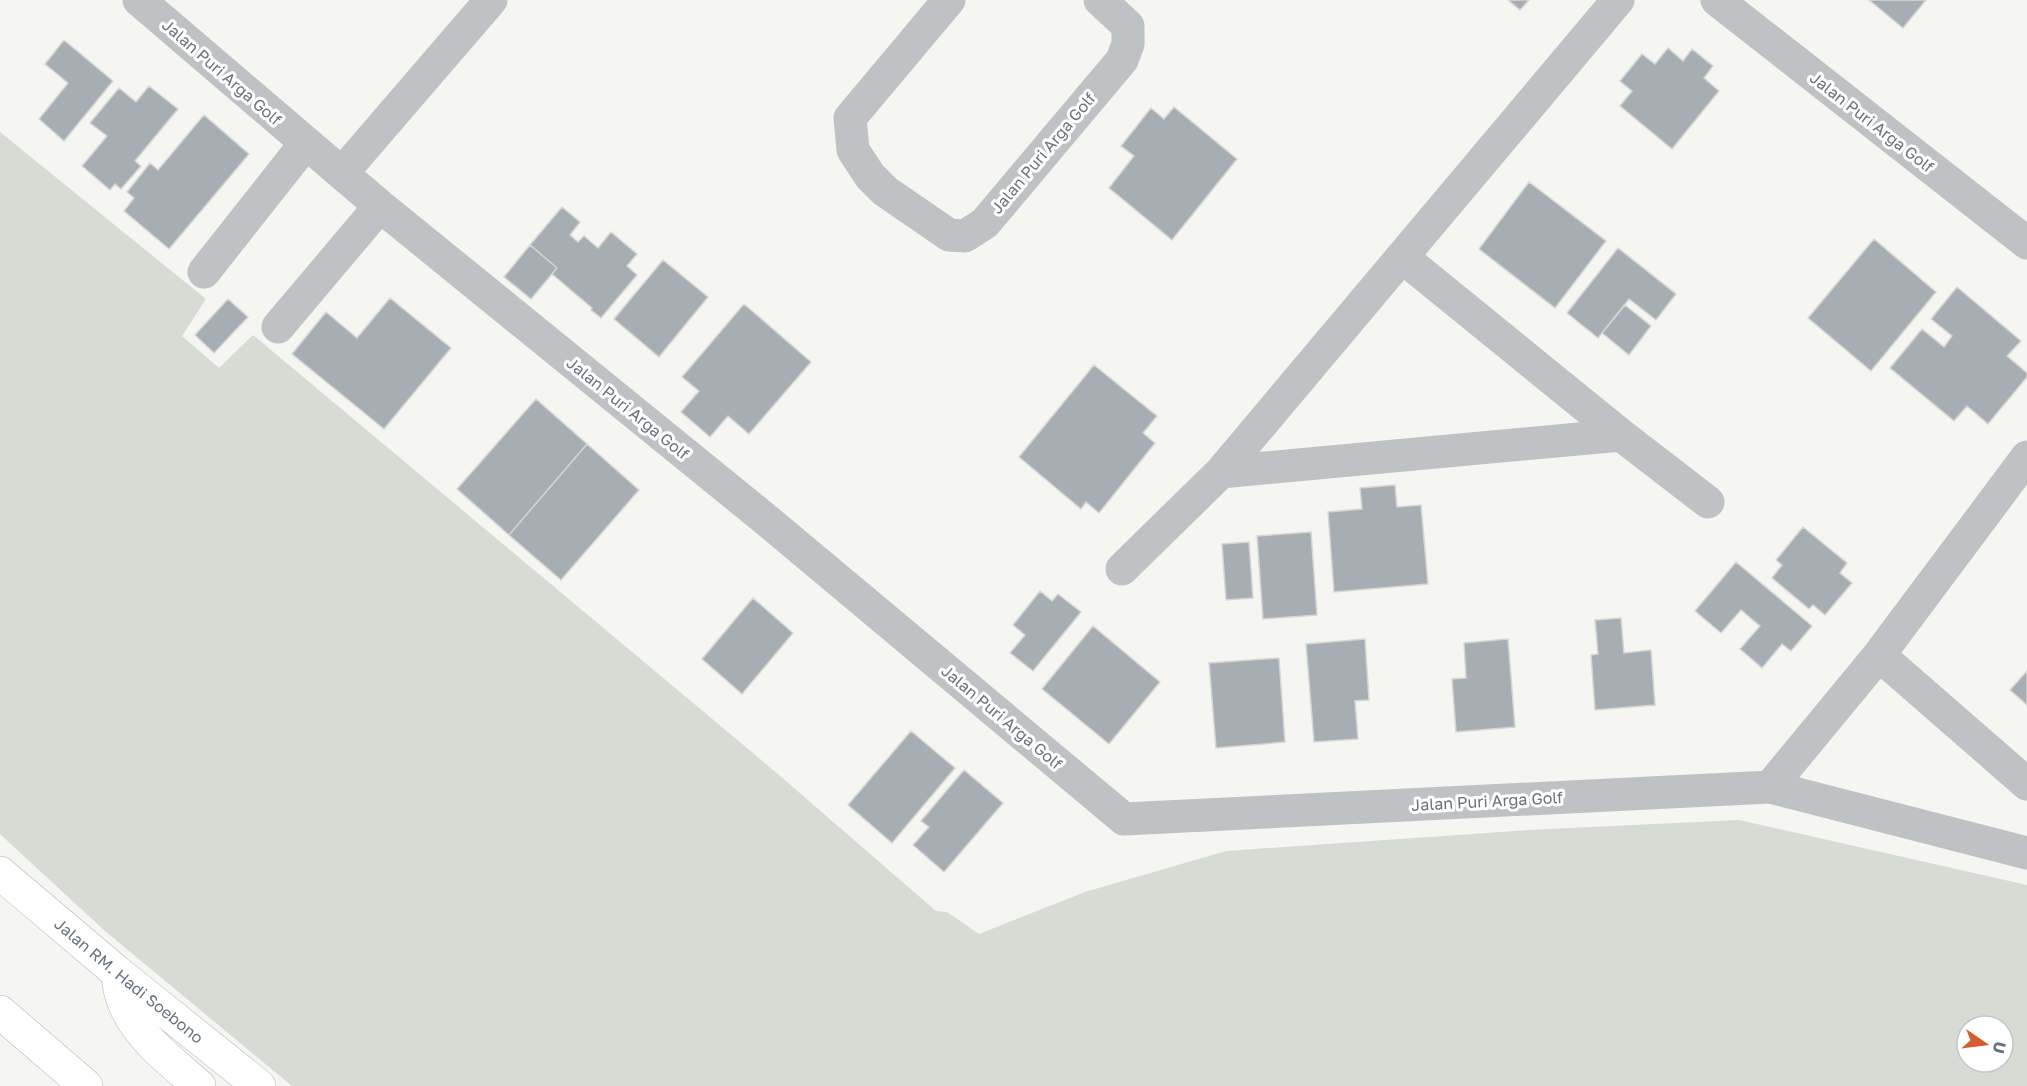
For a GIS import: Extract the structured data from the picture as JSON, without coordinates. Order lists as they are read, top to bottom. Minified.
{"streets":{"main road":["Jalan RM. Hadi Soebono"],"street":["Jalan Puri Arga Golf"]},"north":"right"}
